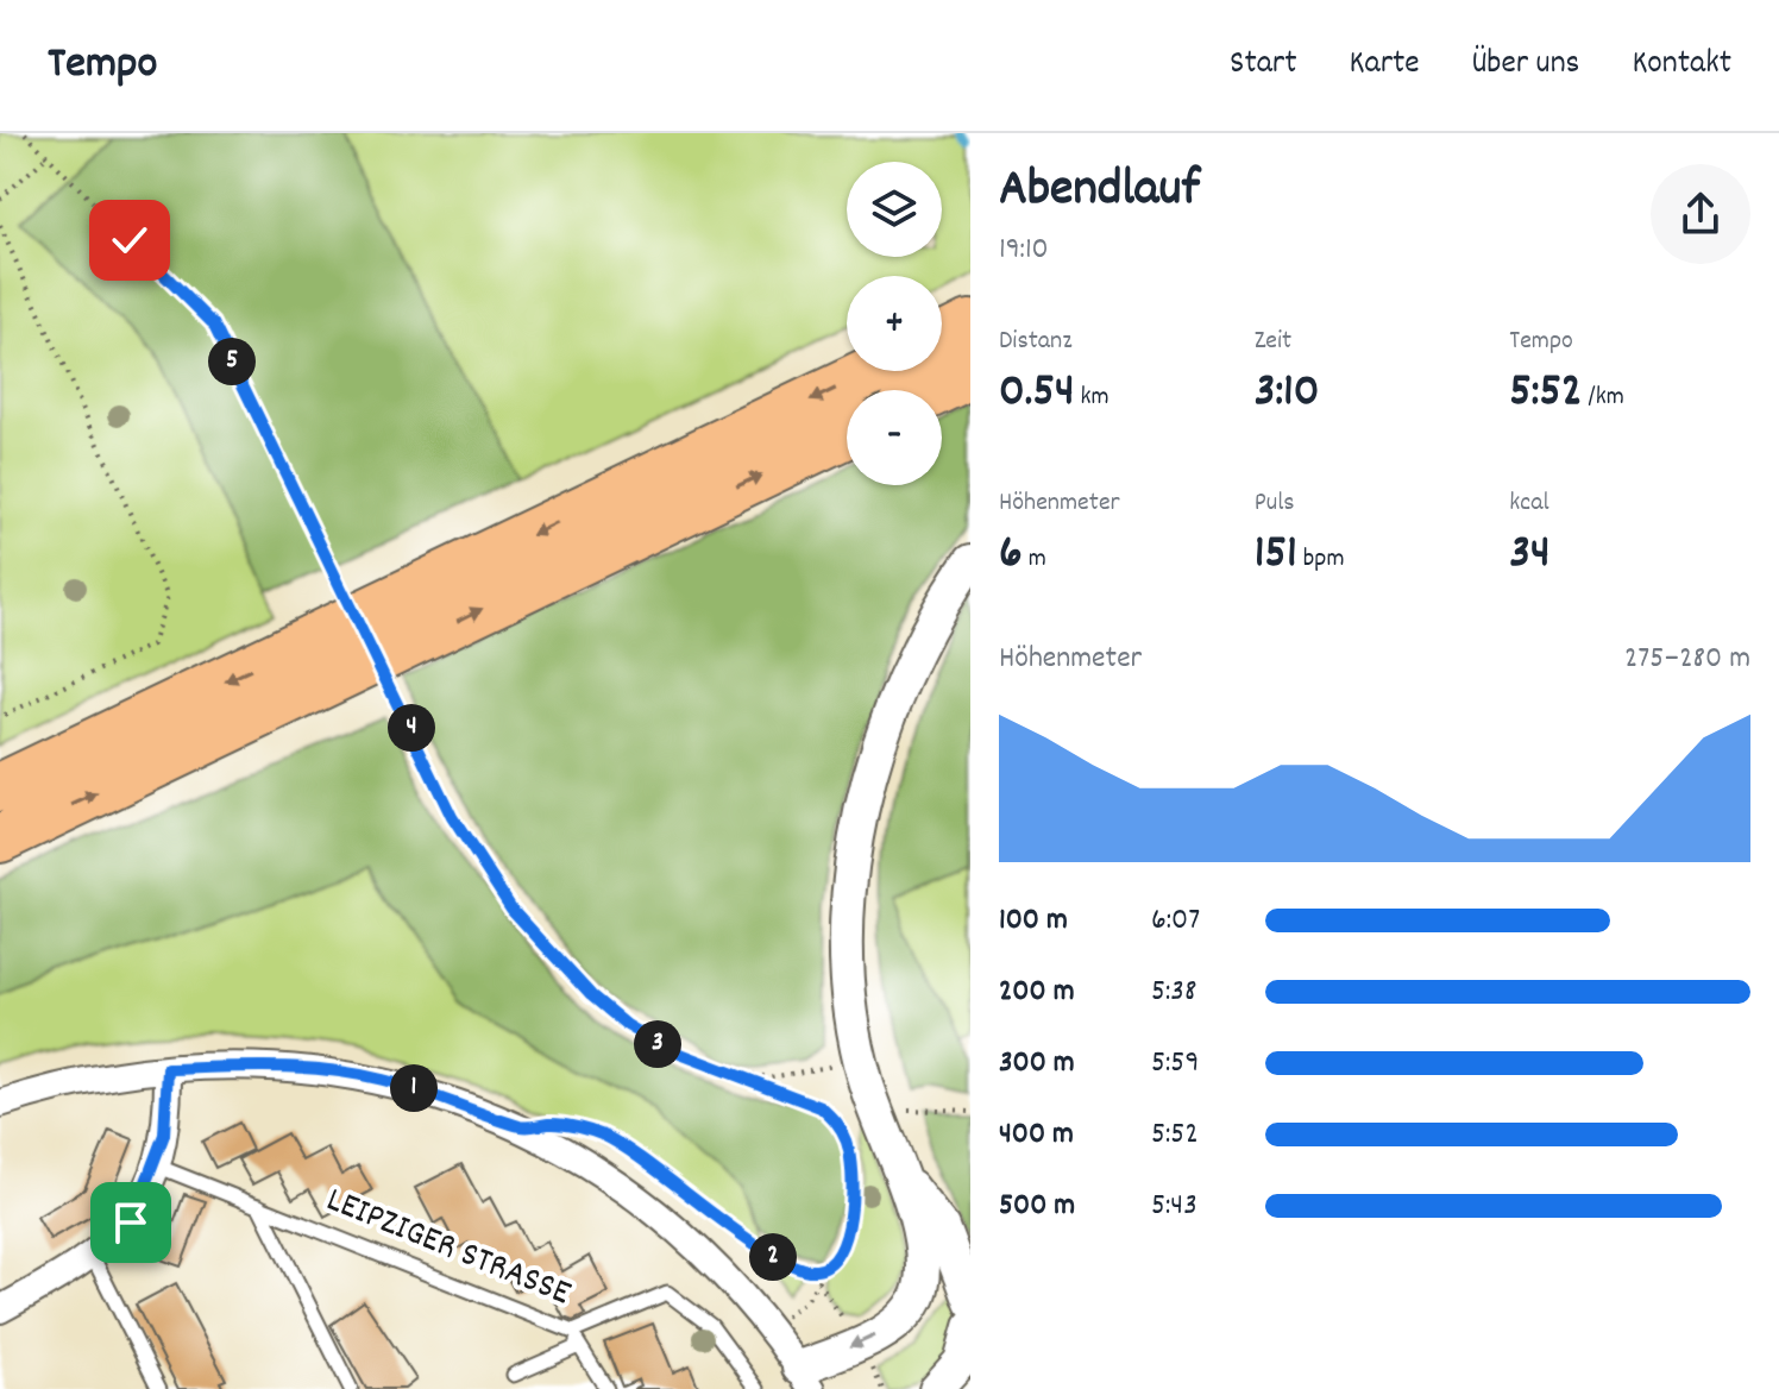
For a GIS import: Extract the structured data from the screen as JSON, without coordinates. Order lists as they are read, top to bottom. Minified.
{"streets":{"lane":["LEIPZIGER STRASSE"]},"page":{"header":"Tempo","nav":["Start","Karte","Über uns","Kontakt"],"heading":["Abendlauf","19:10"],"map_buttons":["+","−"],"stats":[["Distanz","0.54 km"],["Zeit","3:10"],["Tempo","5:52 /km"],["Höhenmeter","6 m"],["Puls","151 bpm"],["kcal","34"]],"pins":["5","4","3","1","2"],"chart":["Höhenmeter","275–280 m"],"list":[{"name":"100 m","note":"6:07"},{"name":"200 m","note":"5:38"},{"name":"300 m","note":"5:59"},{"name":"400 m","note":"5:52"},{"name":"500 m","note":"5:43"}]}}
